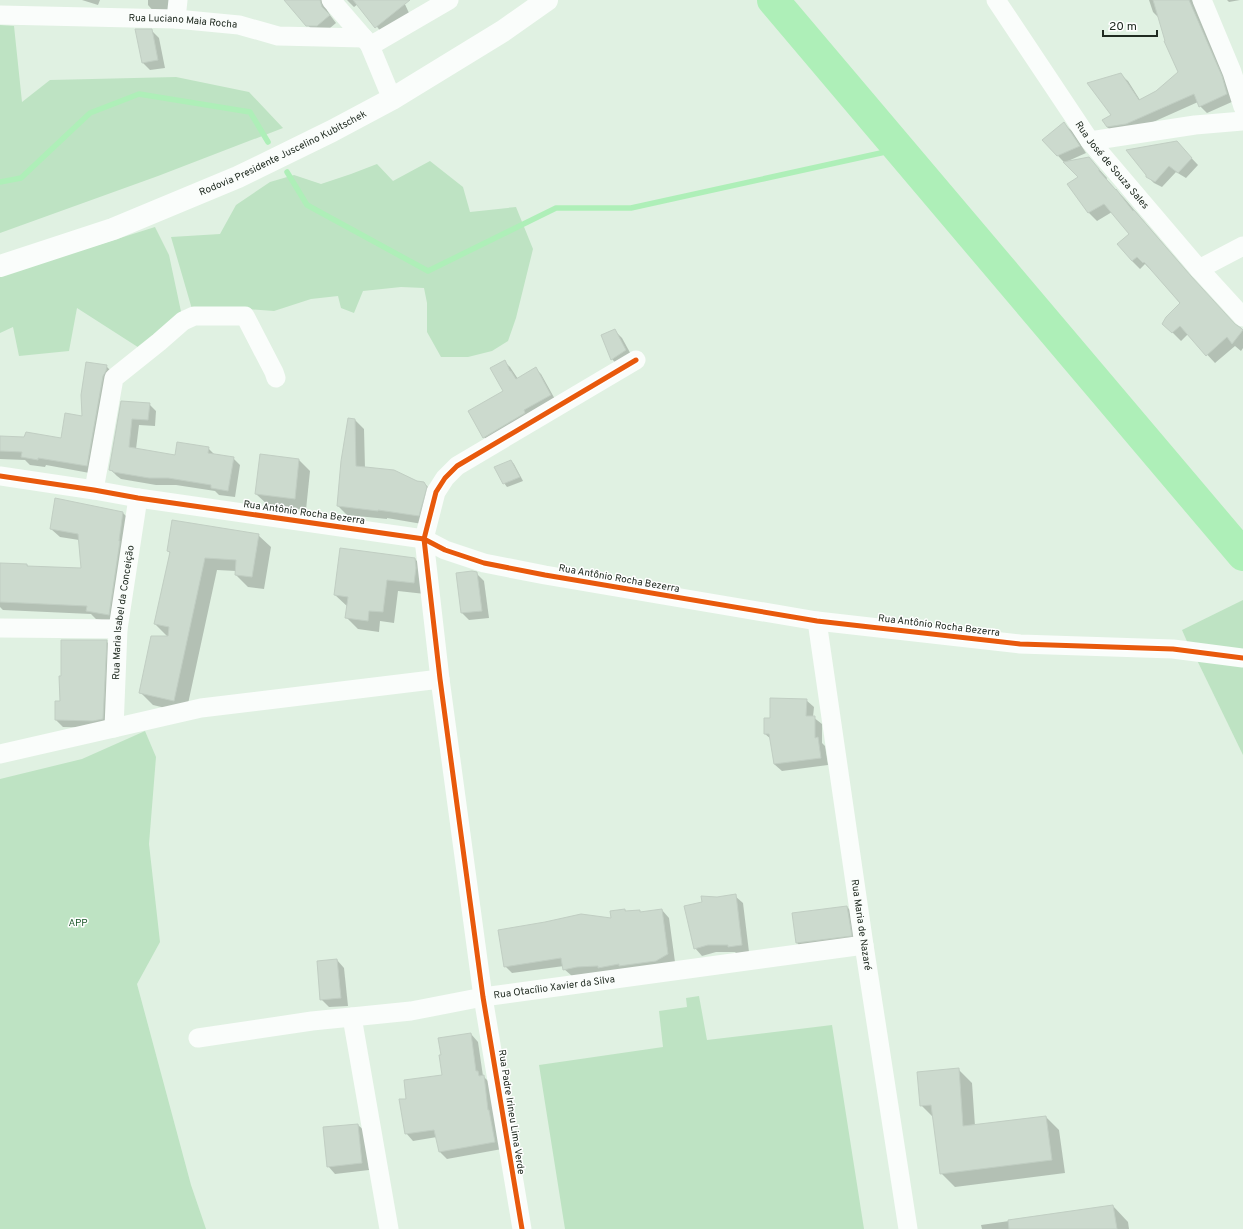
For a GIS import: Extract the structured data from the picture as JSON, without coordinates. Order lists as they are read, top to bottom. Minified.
{"streets":{"highway":["Rodovia Presidente Juscelino Kubitschek"],"street":["Rua Luciano Maia Rocha","Rua José de Souza Sales","Rua Antônio Rocha Bezerra","Rua Maria Isabel da Conceição","Rua Maria de Nazaré","Rua Otacílio Xavier da Silva","Rua Padre Irineu Lima Verde"]},"crossings":[["Rua Antônio Rocha Bezerra","Rua Maria Isabel da Conceição"],["Rua Antônio Rocha Bezerra","Rua Maria de Nazaré"],["Rua Antônio Rocha Bezerra","Rua Padre Irineu Lima Verde"],["Rua Maria de Nazaré","Rua Otacílio Xavier da Silva"],["Rua Otacílio Xavier da Silva","Rua Padre Irineu Lima Verde"]],"parks":["APP"],"scale_bar":"20 m"}
